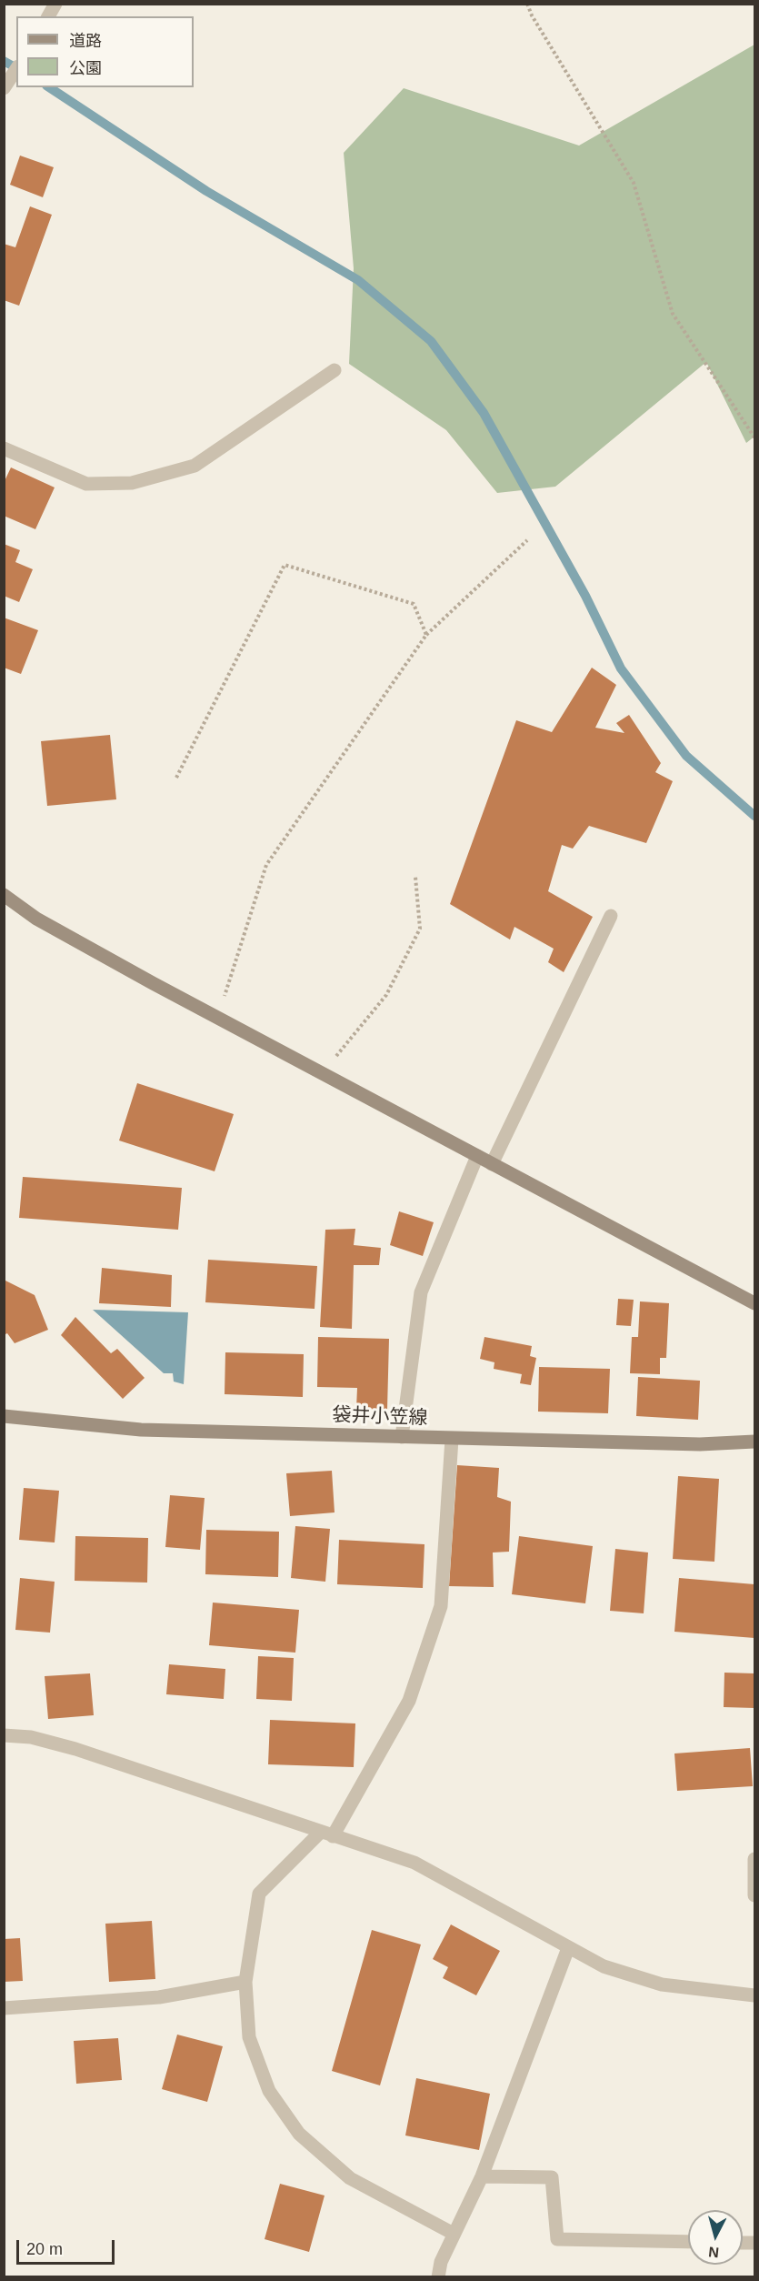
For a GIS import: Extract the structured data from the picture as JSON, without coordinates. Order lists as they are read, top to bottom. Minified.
{"streets":{"street":["袋井小笠線"]},"legend":["道路","公園"],"scale_bar":"20 m","north":"bottom"}
